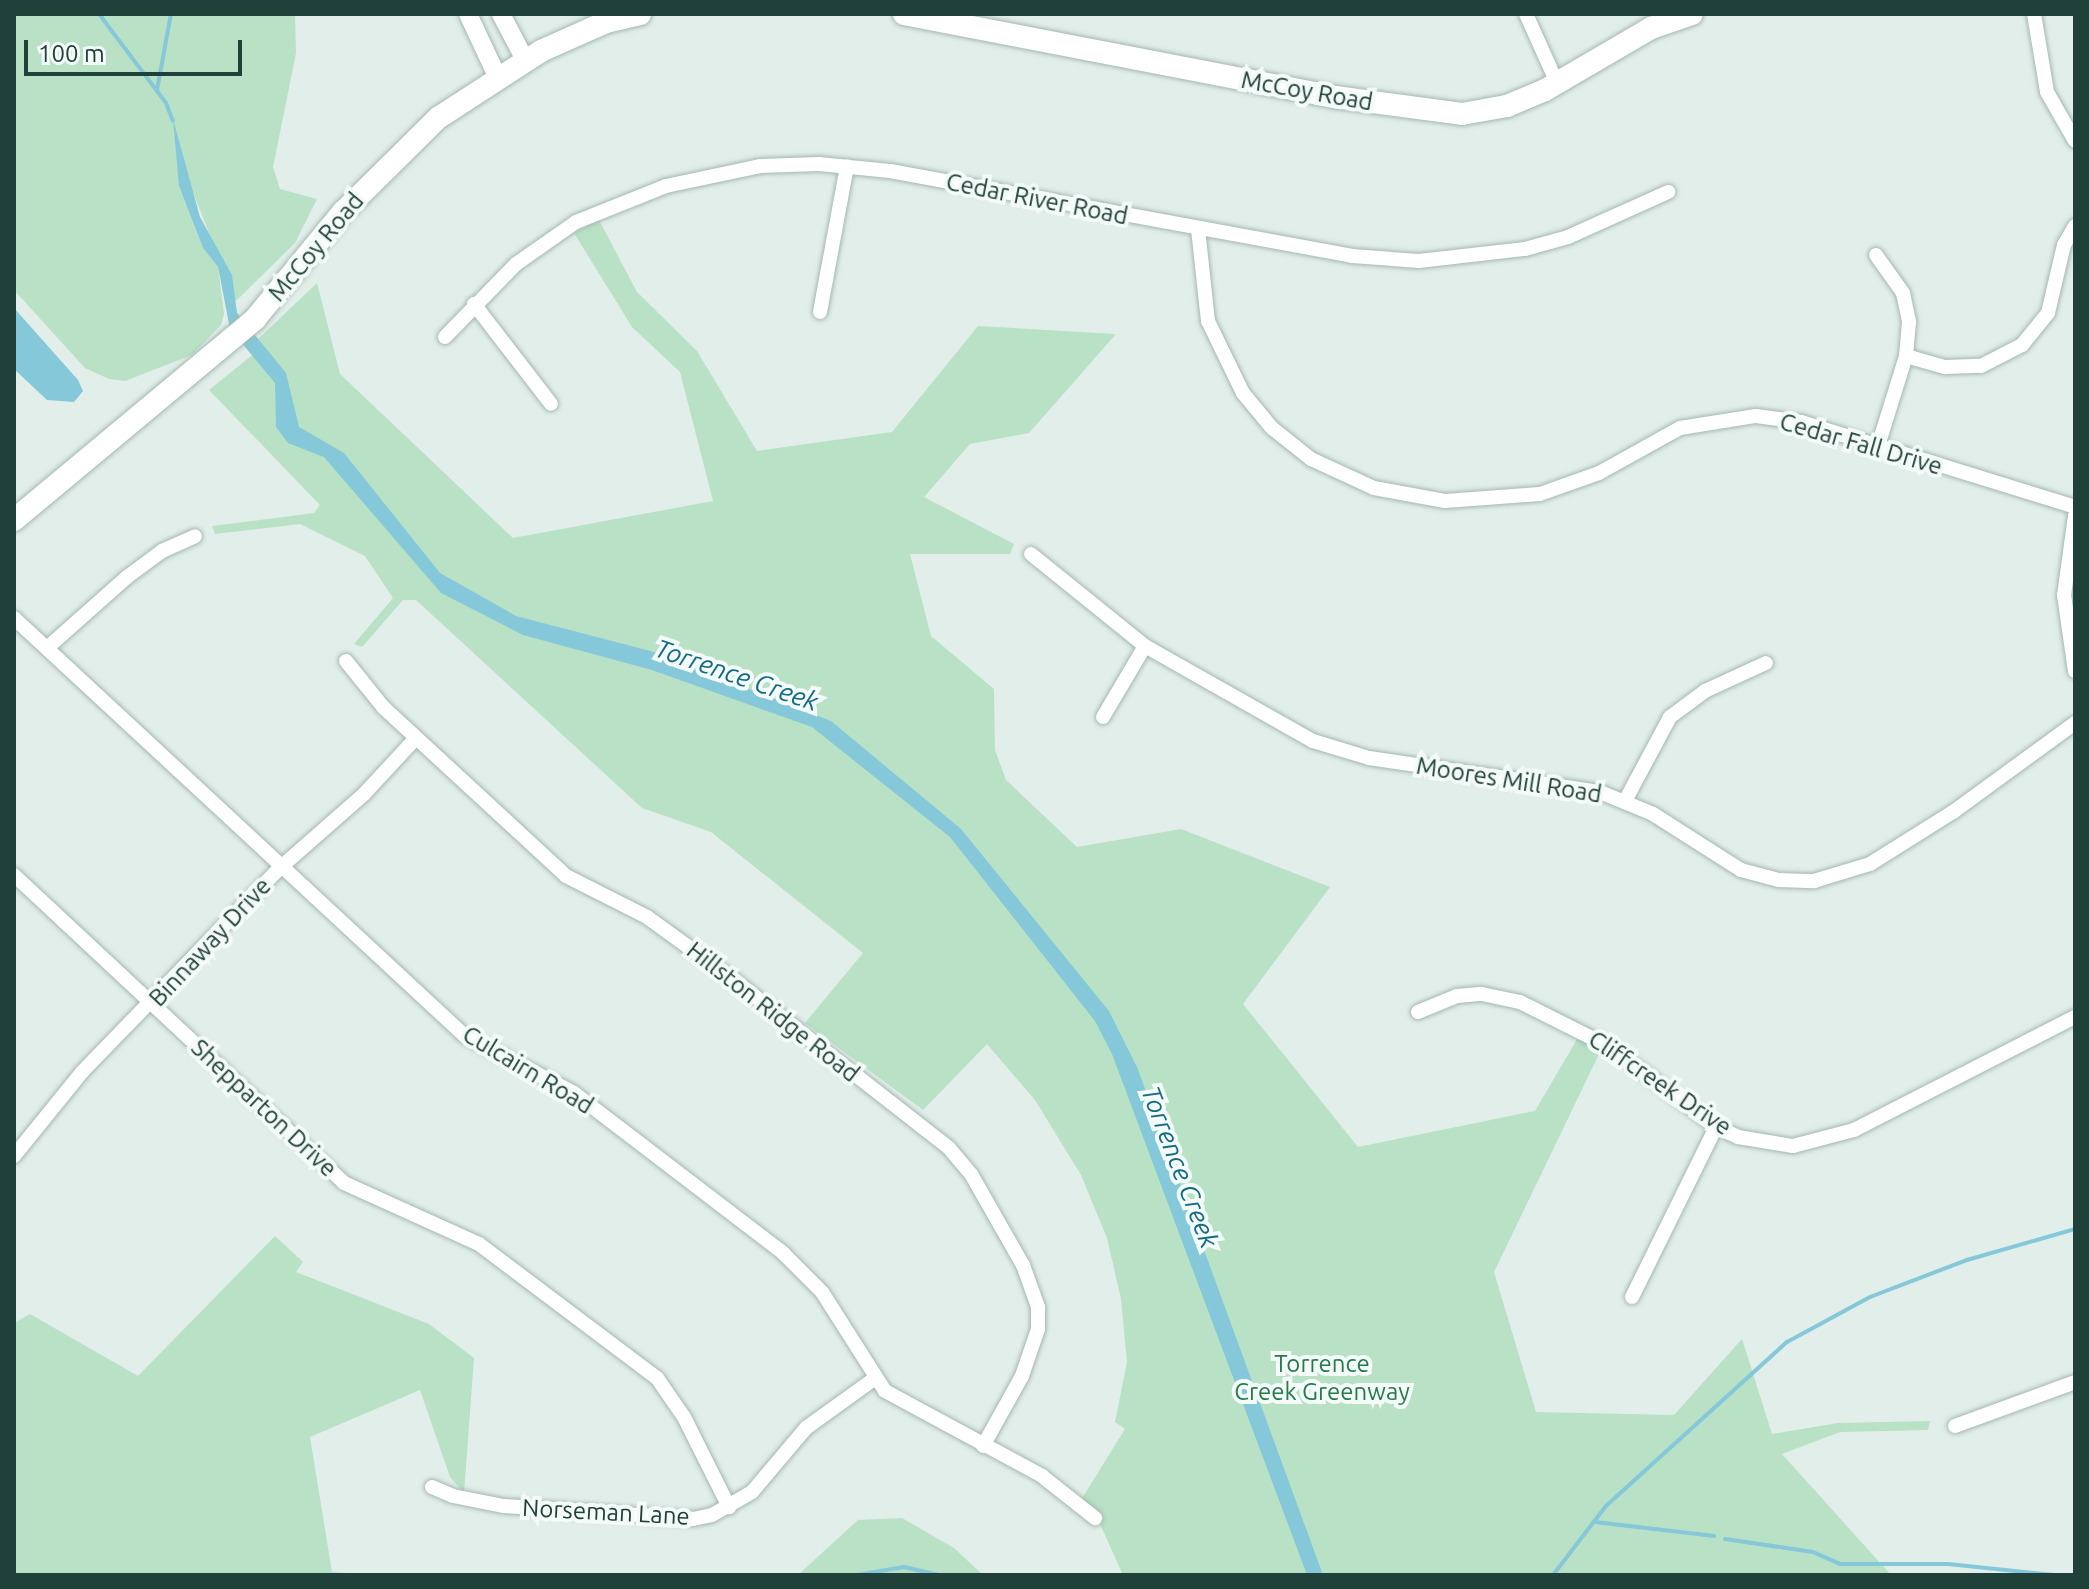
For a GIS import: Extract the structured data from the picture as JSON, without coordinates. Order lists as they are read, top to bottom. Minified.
{"streets":{"main road":["McCoy Road"],"street":["Cedar River Road","Cedar Fall Drive","Moores Mill Road","Binnaway Drive","Hillston Ridge Road","Culcairn Road","Cliffcreek Drive","Shepparton Drive","Norseman Lane"]},"crossings":[["Cedar River Road","Cedar Fall Drive"],["Binnaway Drive","Hillston Ridge Road"],["Binnaway Drive","Culcairn Road"],["Binnaway Drive","Shepparton Drive"],["Hillston Ridge Road","Culcairn Road"],["Culcairn Road","Norseman Lane"],["Shepparton Drive","Norseman Lane"]],"water":["Torrence Creek"],"parks":["Torrence Creek Greenway"],"scale_bar":"100 m"}
